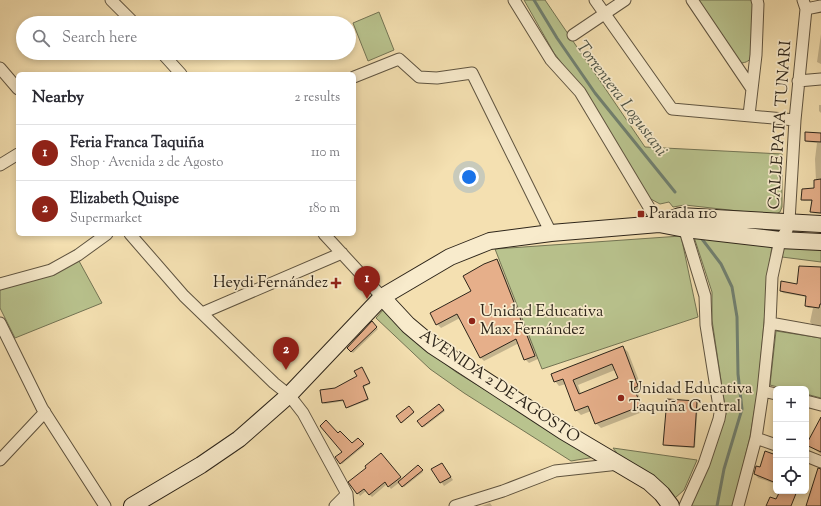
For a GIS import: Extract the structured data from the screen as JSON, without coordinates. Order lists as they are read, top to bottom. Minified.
{"streets":{"main road":["AVENIDA 2 DE AGOSTO"],"street":["CALLE PATA TUNARI"]},"water":["Torrentera Logustani"],"places":{"transit":["Parada 110"],"health":["Heydi Fernández"],"other":["Unidad Educativa Max Fernández","Unidad Educativa Taquiña Central"]},"page":{"search":"Search here","heading":["Nearby","2 results"],"list":[{"mark":"1","name":"Feria Franca Taquiña","note":"Shop · Avenida 2 de Agosto","value":"110 m"},{"mark":"2","name":"Elizabeth Quispe","note":"Supermarket","value":"180 m"}],"pins":["1","2"],"map_buttons":["+","−"]}}
